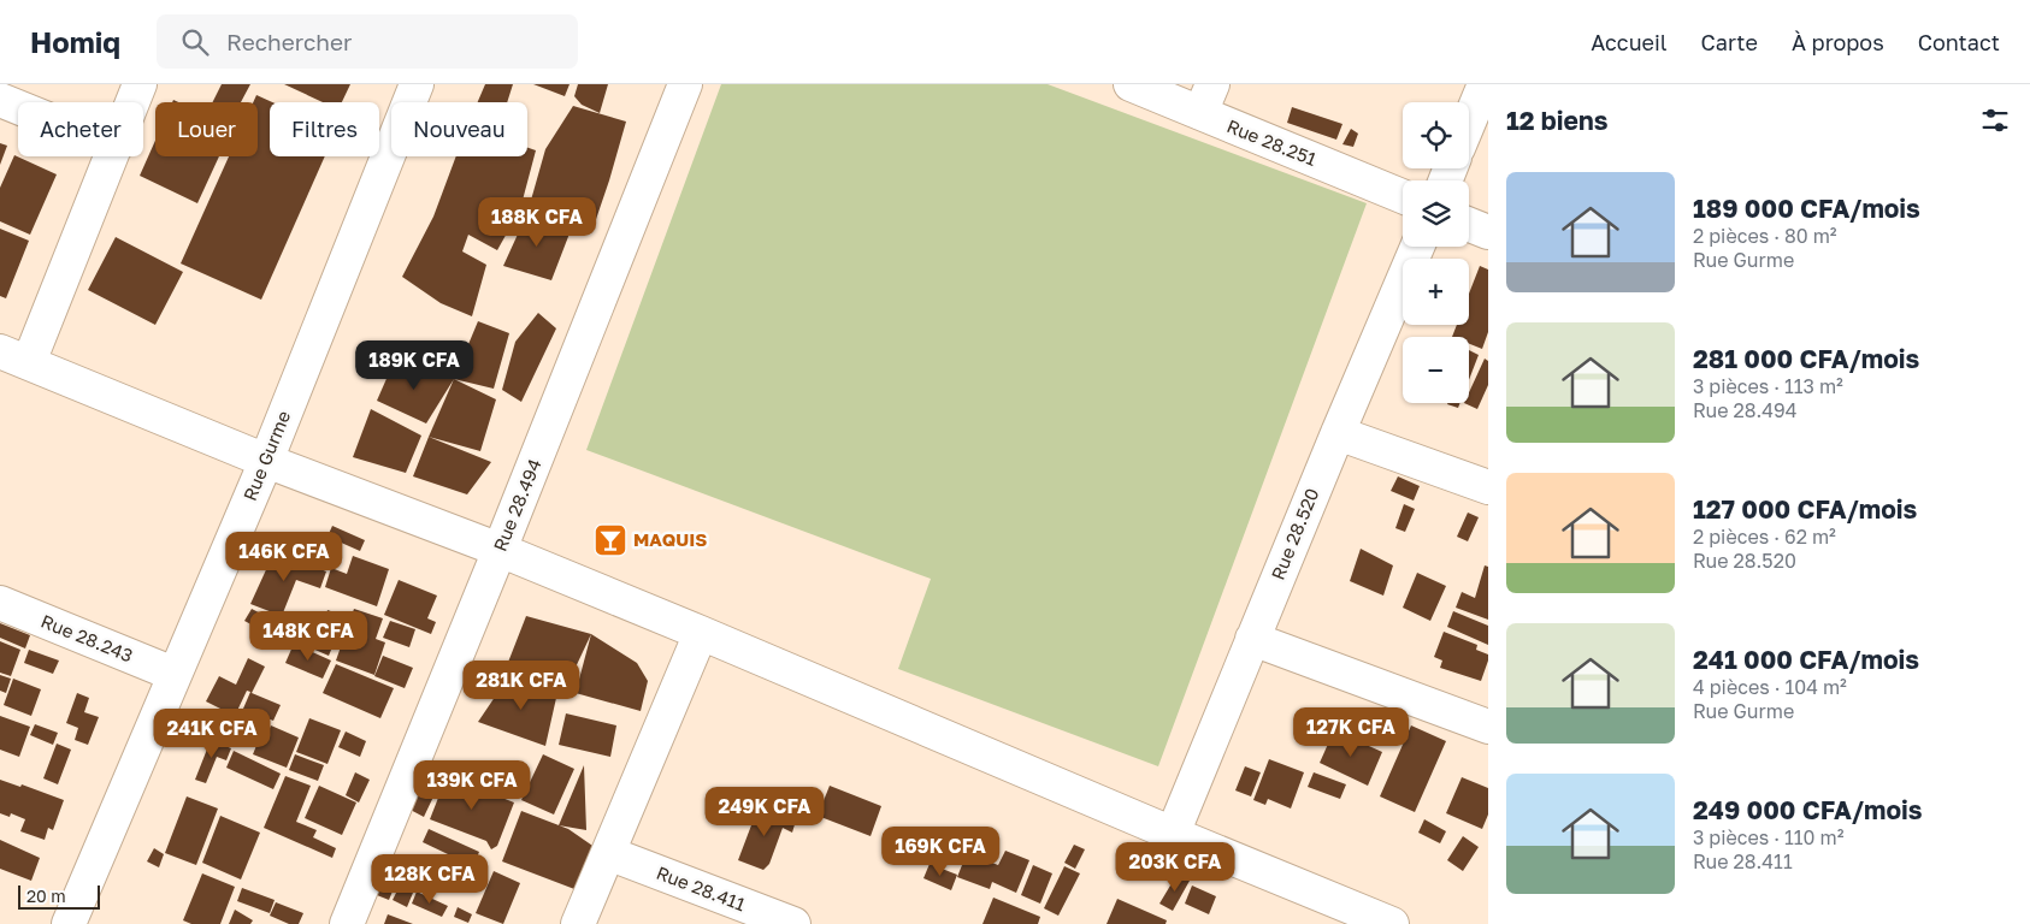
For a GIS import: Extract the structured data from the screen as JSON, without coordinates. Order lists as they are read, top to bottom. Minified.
{"streets":{"street":["Rue 28.251","Rue Gurme","Rue 28.494","Rue 28.520","Rue 28.243","Rue 28.411"]},"crossings":[["Rue Gurme","Rue 28.243"]],"places":{"bar":["MAQUIS"]},"scale_bar":"20 m","page":{"header":"Homiq","search":"Rechercher","nav":["Accueil","Carte","À propos","Contact"],"heading":"12 biens","map_buttons":["+","−"],"chip":["Acheter","Louer","Filtres","Nouveau"],"list":[{"name":"189 000 CFA/mois","note":"2 pièces · 80 m² · Rue Gurme"},{"name":"281 000 CFA/mois","note":"3 pièces · 113 m² · Rue 28.494"},{"name":"127 000 CFA/mois","note":"2 pièces · 62 m² · Rue 28.520"},{"name":"241 000 CFA/mois","note":"4 pièces · 104 m² · Rue Gurme"},{"name":"249 000 CFA/mois","note":"3 pièces · 110 m² · Rue 28.411"}],"price":["188K CFA","189K CFA","146K CFA","148K CFA","281K CFA","127K CFA","241K CFA","139K CFA","249K CFA","169K CFA","203K CFA","128K CFA"],"scale":"20 m"}}
